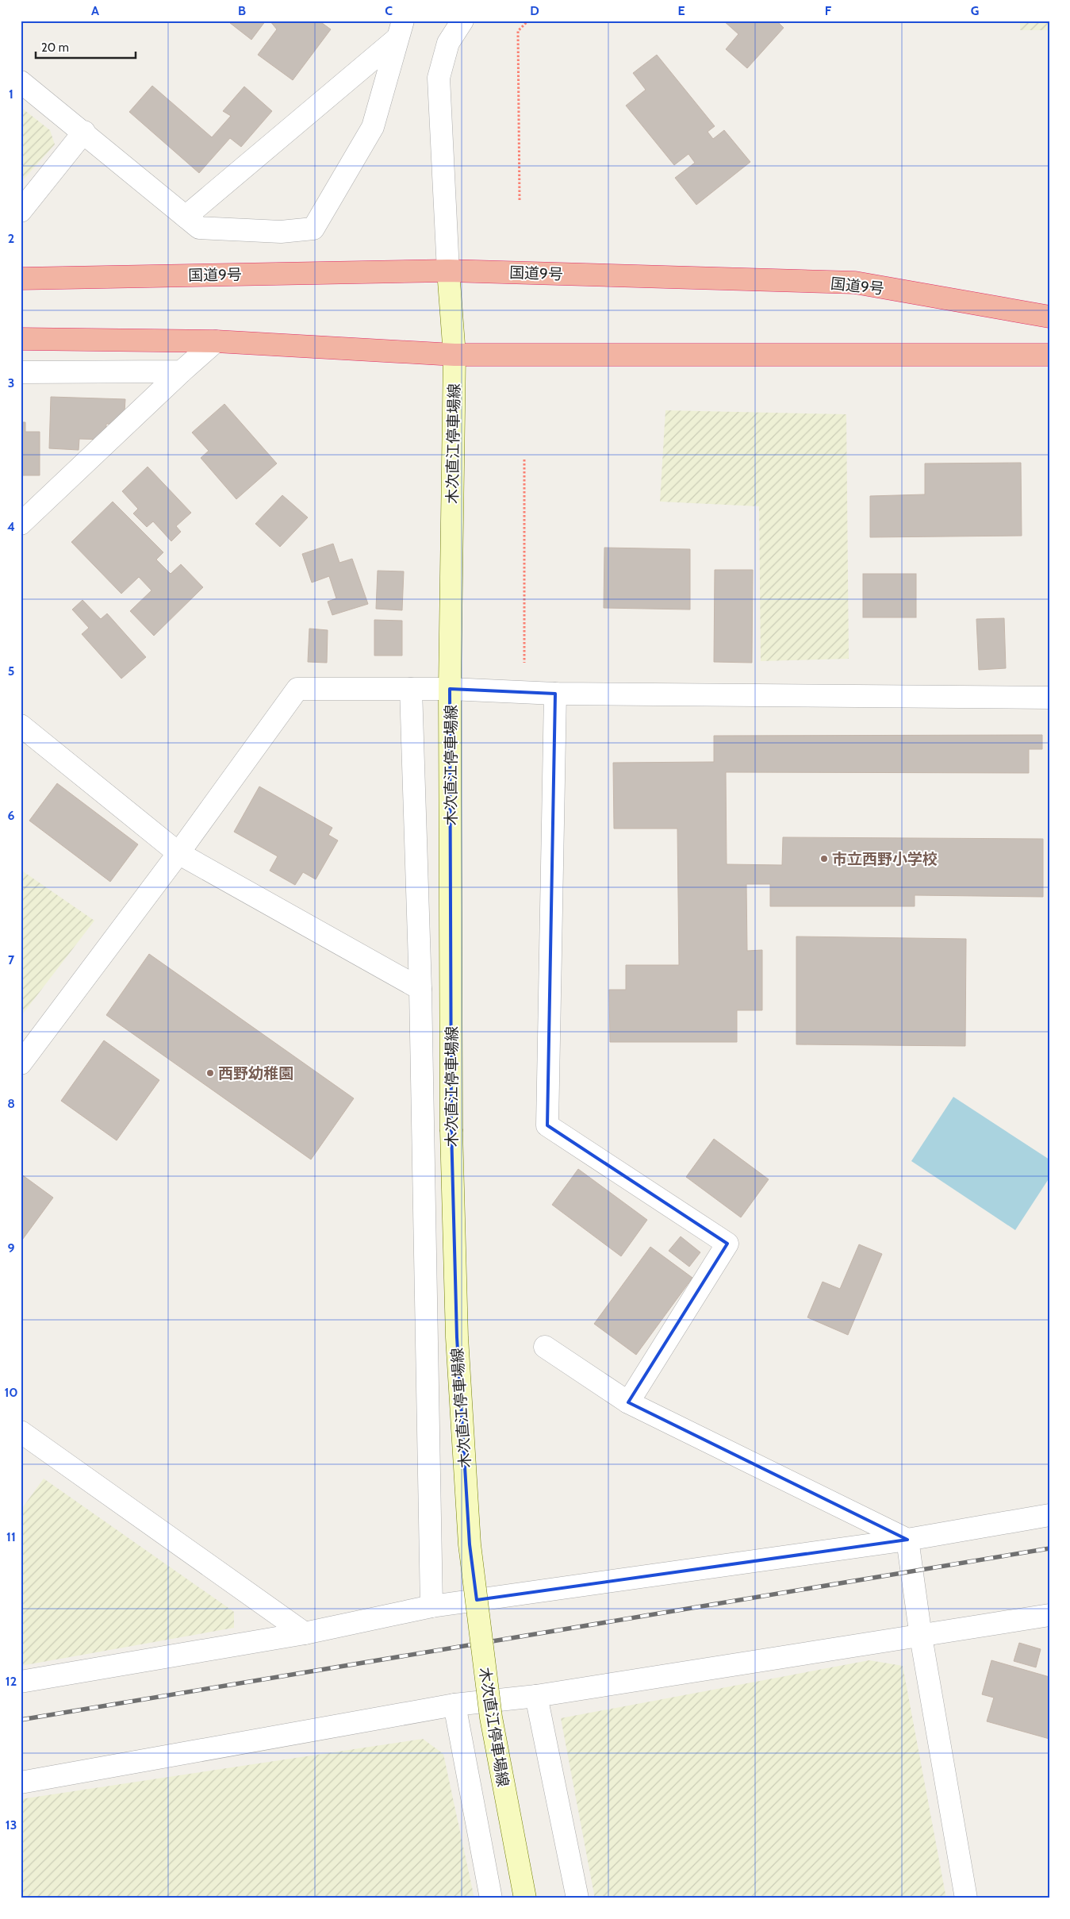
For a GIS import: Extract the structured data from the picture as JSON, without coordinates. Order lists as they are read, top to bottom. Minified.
{"streets":{"highway":["国道9号"],"main road":["木次直江停車場線"]},"crossings":[["国道9号","木次直江停車場線"]],"places":["市立西野小学校","西野幼稚園"],"scale_bar":"20 m","grid":{"columns":["A","B","C","D","E","F","G"],"rows":["1","2","3","4","5","6","7","8","9","10","11","12","13"]}}
